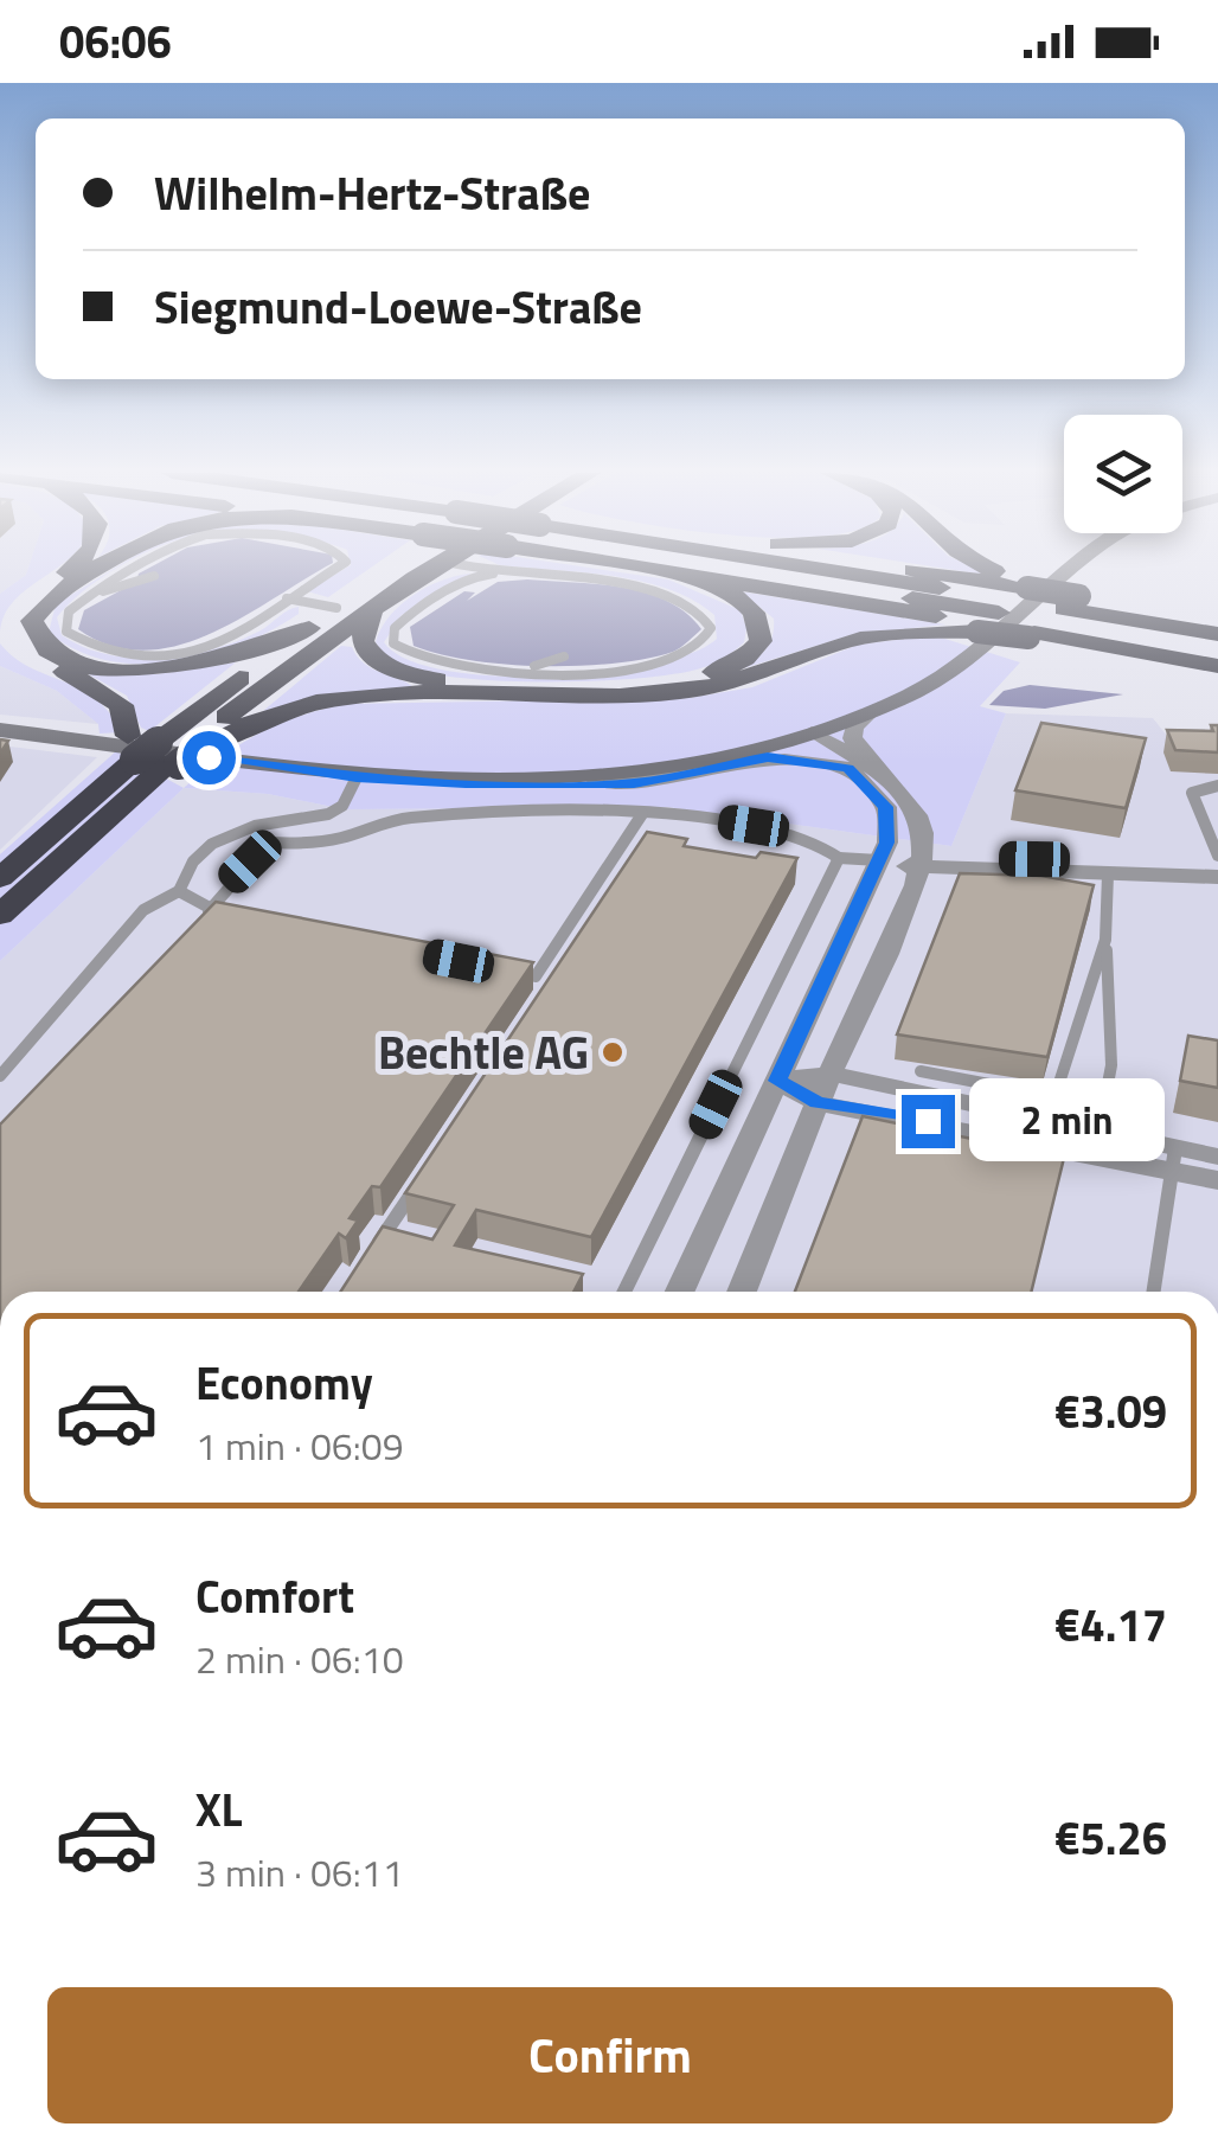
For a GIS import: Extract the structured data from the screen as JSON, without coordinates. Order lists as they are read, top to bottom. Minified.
{"places":["Bechtle AG"],"page":{"status":"06:06","banner":["Wilhelm-Hertz-Straße","Siegmund-Loewe-Straße"],"bubble":"2 min","list":[{"name":"Economy","note":"1 min · 06:09","value":"€3.09"},{"name":"Comfort","note":"2 min · 06:10","value":"€4.17"},{"name":"XL","note":"3 min · 06:11","value":"€5.26"}],"buttons":"Confirm"}}
